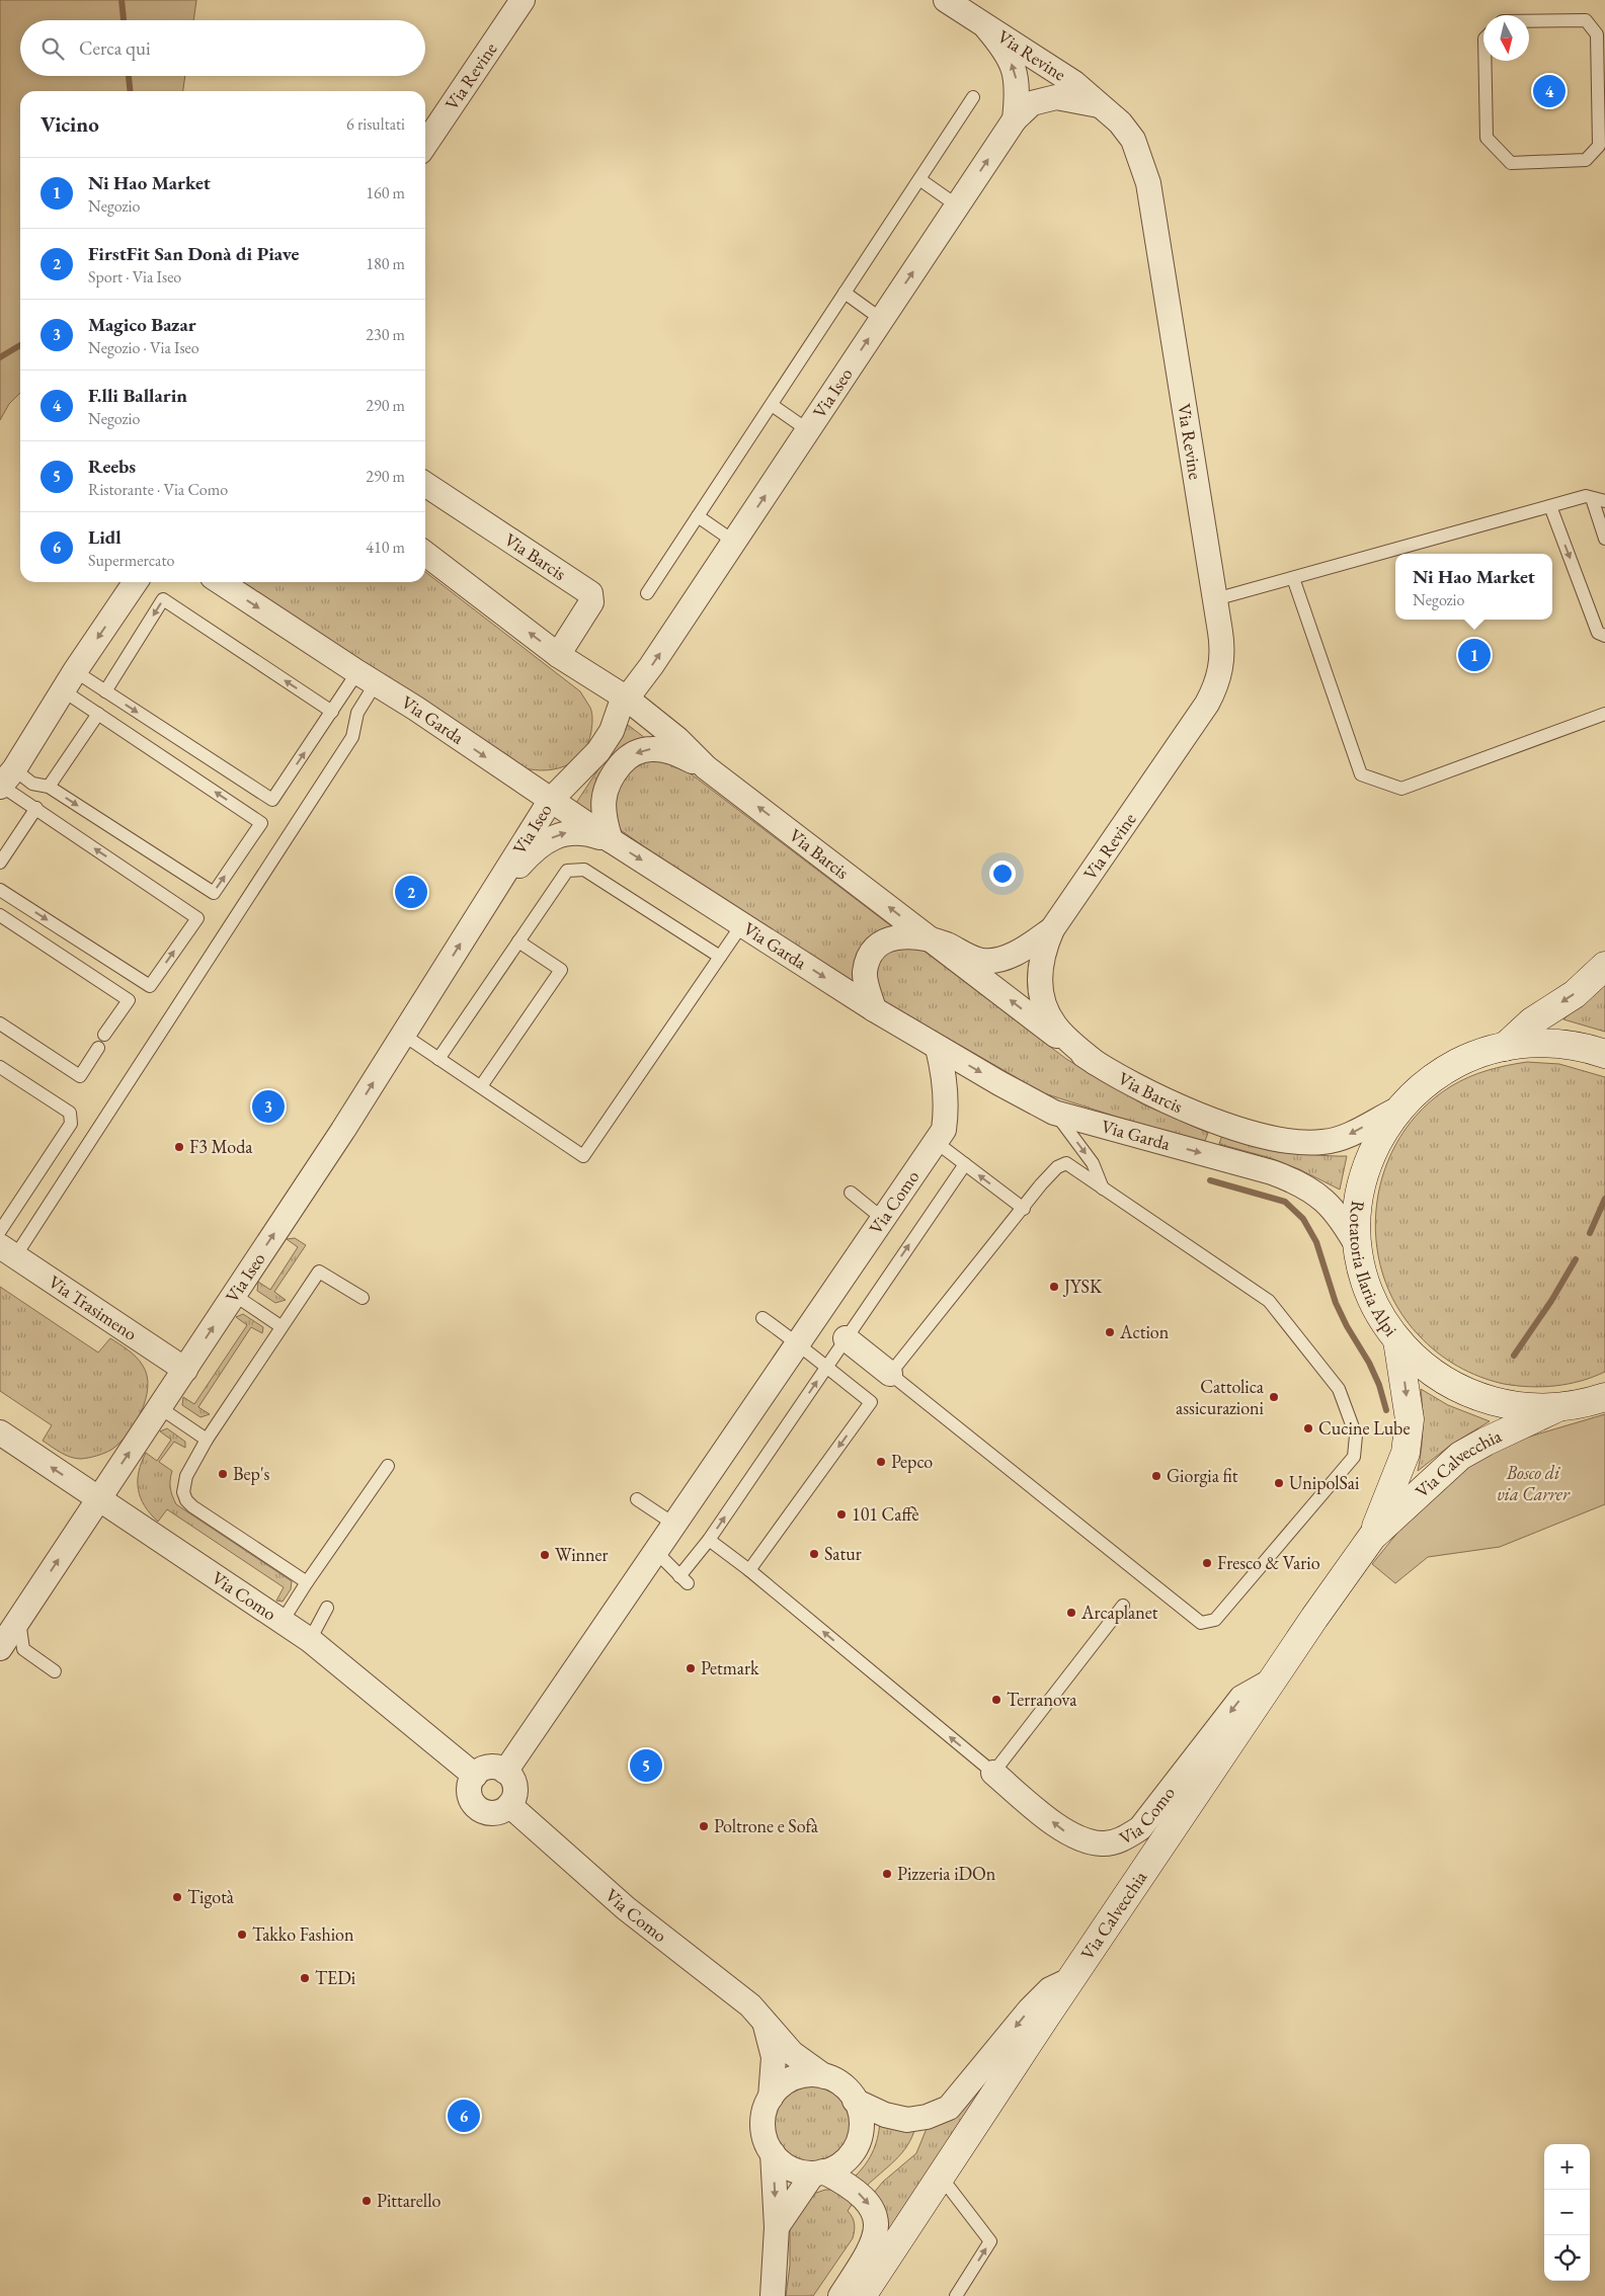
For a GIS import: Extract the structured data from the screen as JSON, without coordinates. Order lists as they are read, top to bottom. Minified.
{"streets":{"main road":["Rotatoria Ilaria Alpi","Via Calvecchia"],"street":["Via Revine","Via Iseo","Via Barcis","Via Garda","Via Como","Via Trasimeno"]},"crossings":[["Via Revine","Via Iseo"],["Via Revine","Via Barcis"],["Via Iseo","Via Barcis"],["Via Iseo","Via Garda"],["Via Iseo","Via Como"],["Via Iseo","Via Trasimeno"],["Via Barcis","Via Garda"],["Via Barcis","Rotatoria Ilaria Alpi"],["Via Garda","Via Como"],["Via Garda","Rotatoria Ilaria Alpi"],["Via Como","Via Calvecchia"],["Rotatoria Ilaria Alpi","Via Calvecchia"]],"one_way":["Via Iseo","Via Barcis","Via Garda"],"parks":["Bosco di via Carrer"],"places":["F3 Moda","JYSK","Action","Cattolica assicurazioni","Cucine Lube","Pepco","Bep's","Giorgia fit","UnipolSai","101 Caffè","Satur","Winner","Fresco & Vario","Arcaplanet","Petmark","Terranova","Poltrone e Sofà","Pizzeria iDOn","Tigotà","Takko Fashion","TEDi","Pittarello"],"north":"bottom","page":{"search":"Cerca qui","pins":["4","1","2","3","5","6"],"heading":["Vicino","6 risultati"],"list":[{"mark":"1","name":"Ni Hao Market","note":"Negozio","value":"160 m"},{"mark":"2","name":"FirstFit San Donà di Piave","note":"Sport · Via Iseo","value":"180 m"},{"mark":"3","name":"Magico Bazar","note":"Negozio · Via Iseo","value":"230 m"},{"mark":"4","name":"F.lli Ballarin","note":"Negozio","value":"290 m"},{"mark":"5","name":"Reebs","note":"Ristorante · Via Como","value":"290 m"},{"mark":"6","name":"Lidl","note":"Supermercato","value":"410 m"}],"popup":["Ni Hao Market","Negozio"],"map_buttons":["+","−"]}}
